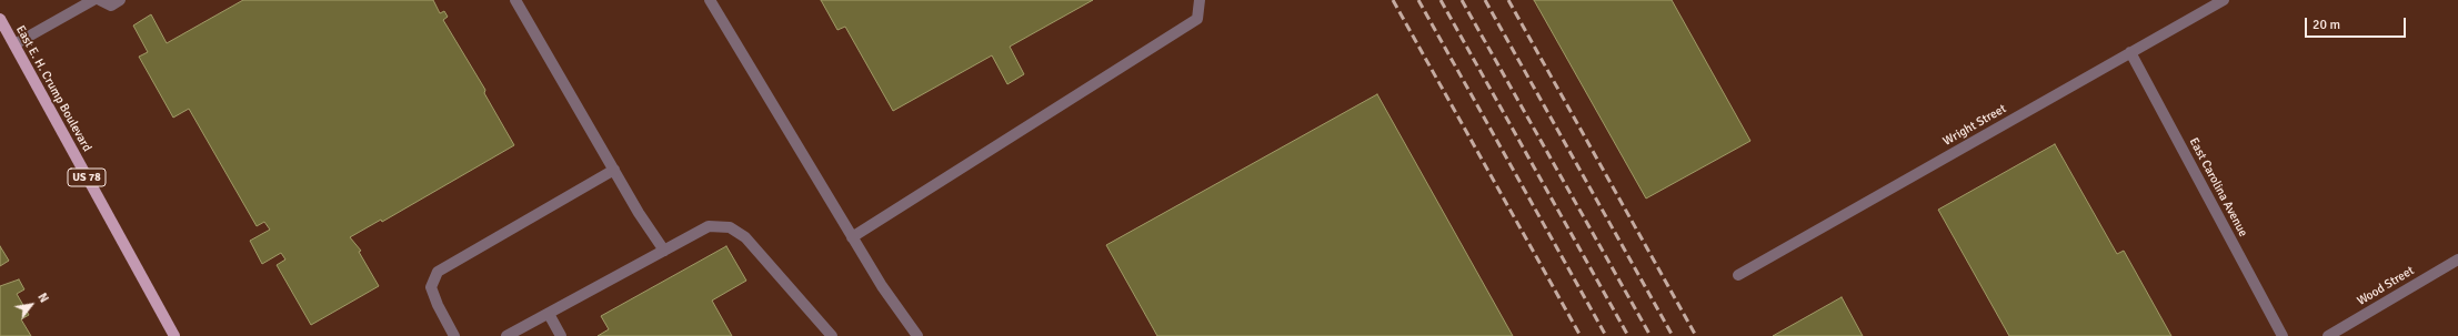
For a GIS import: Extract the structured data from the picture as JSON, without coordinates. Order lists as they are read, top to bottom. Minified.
{"streets":{"main road":["East E. H. Crump Boulevard","US 78"],"street":["Wright Street","East Carolina Avenue","Wood Street"]},"crossings":[["Wright Street","East Carolina Avenue"]],"scale_bar":"20 m","north":"top right"}
